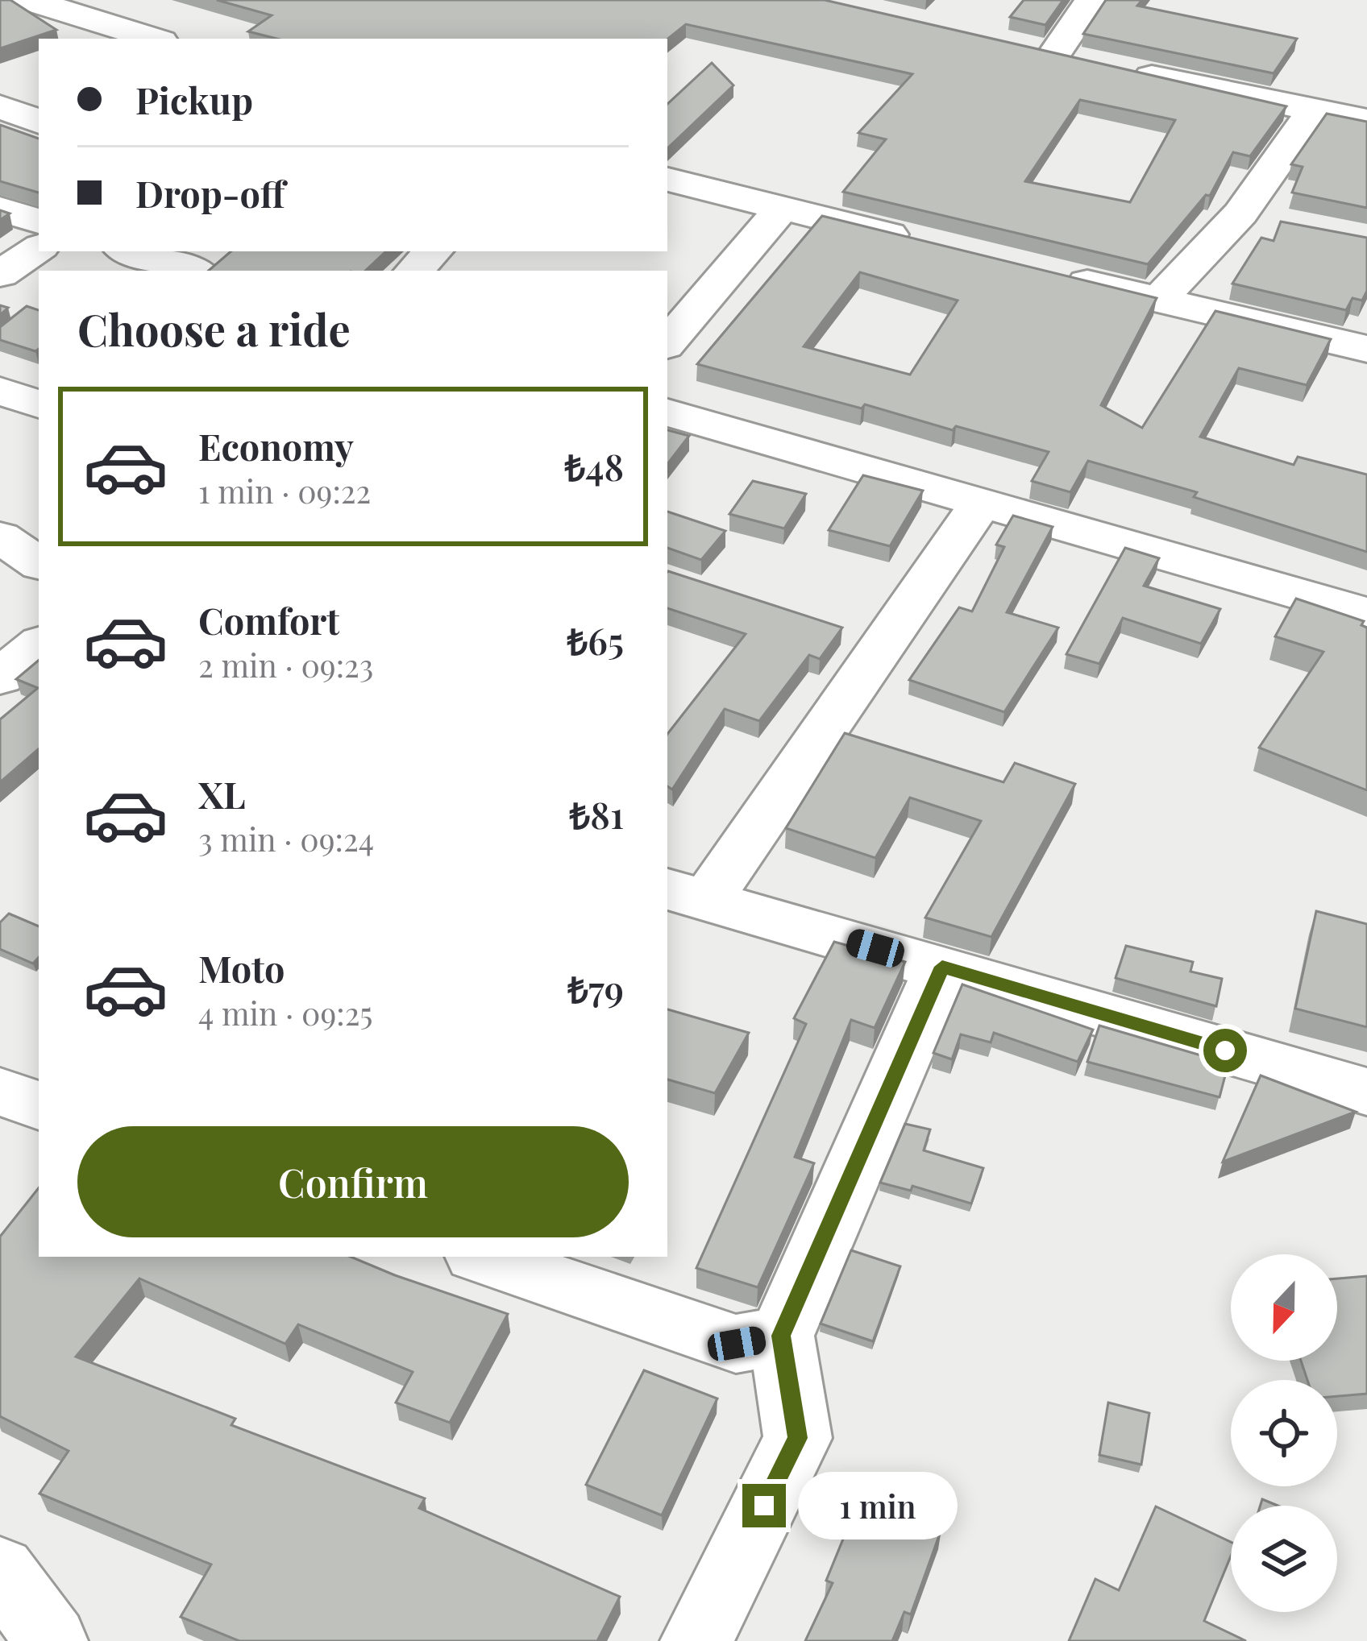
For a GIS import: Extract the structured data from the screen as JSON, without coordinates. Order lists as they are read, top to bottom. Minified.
{"north":"bottom","page":{"banner":["Pickup","Drop-off"],"heading":"Choose a ride","list":[{"name":"Economy","note":"1 min · 09:22","value":"₺48"},{"name":"Comfort","note":"2 min · 09:23","value":"₺65"},{"name":"XL","note":"3 min · 09:24","value":"₺81"},{"name":"Moto","note":"4 min · 09:25","value":"₺79"}],"buttons":"Confirm","bubble":"1 min"}}
